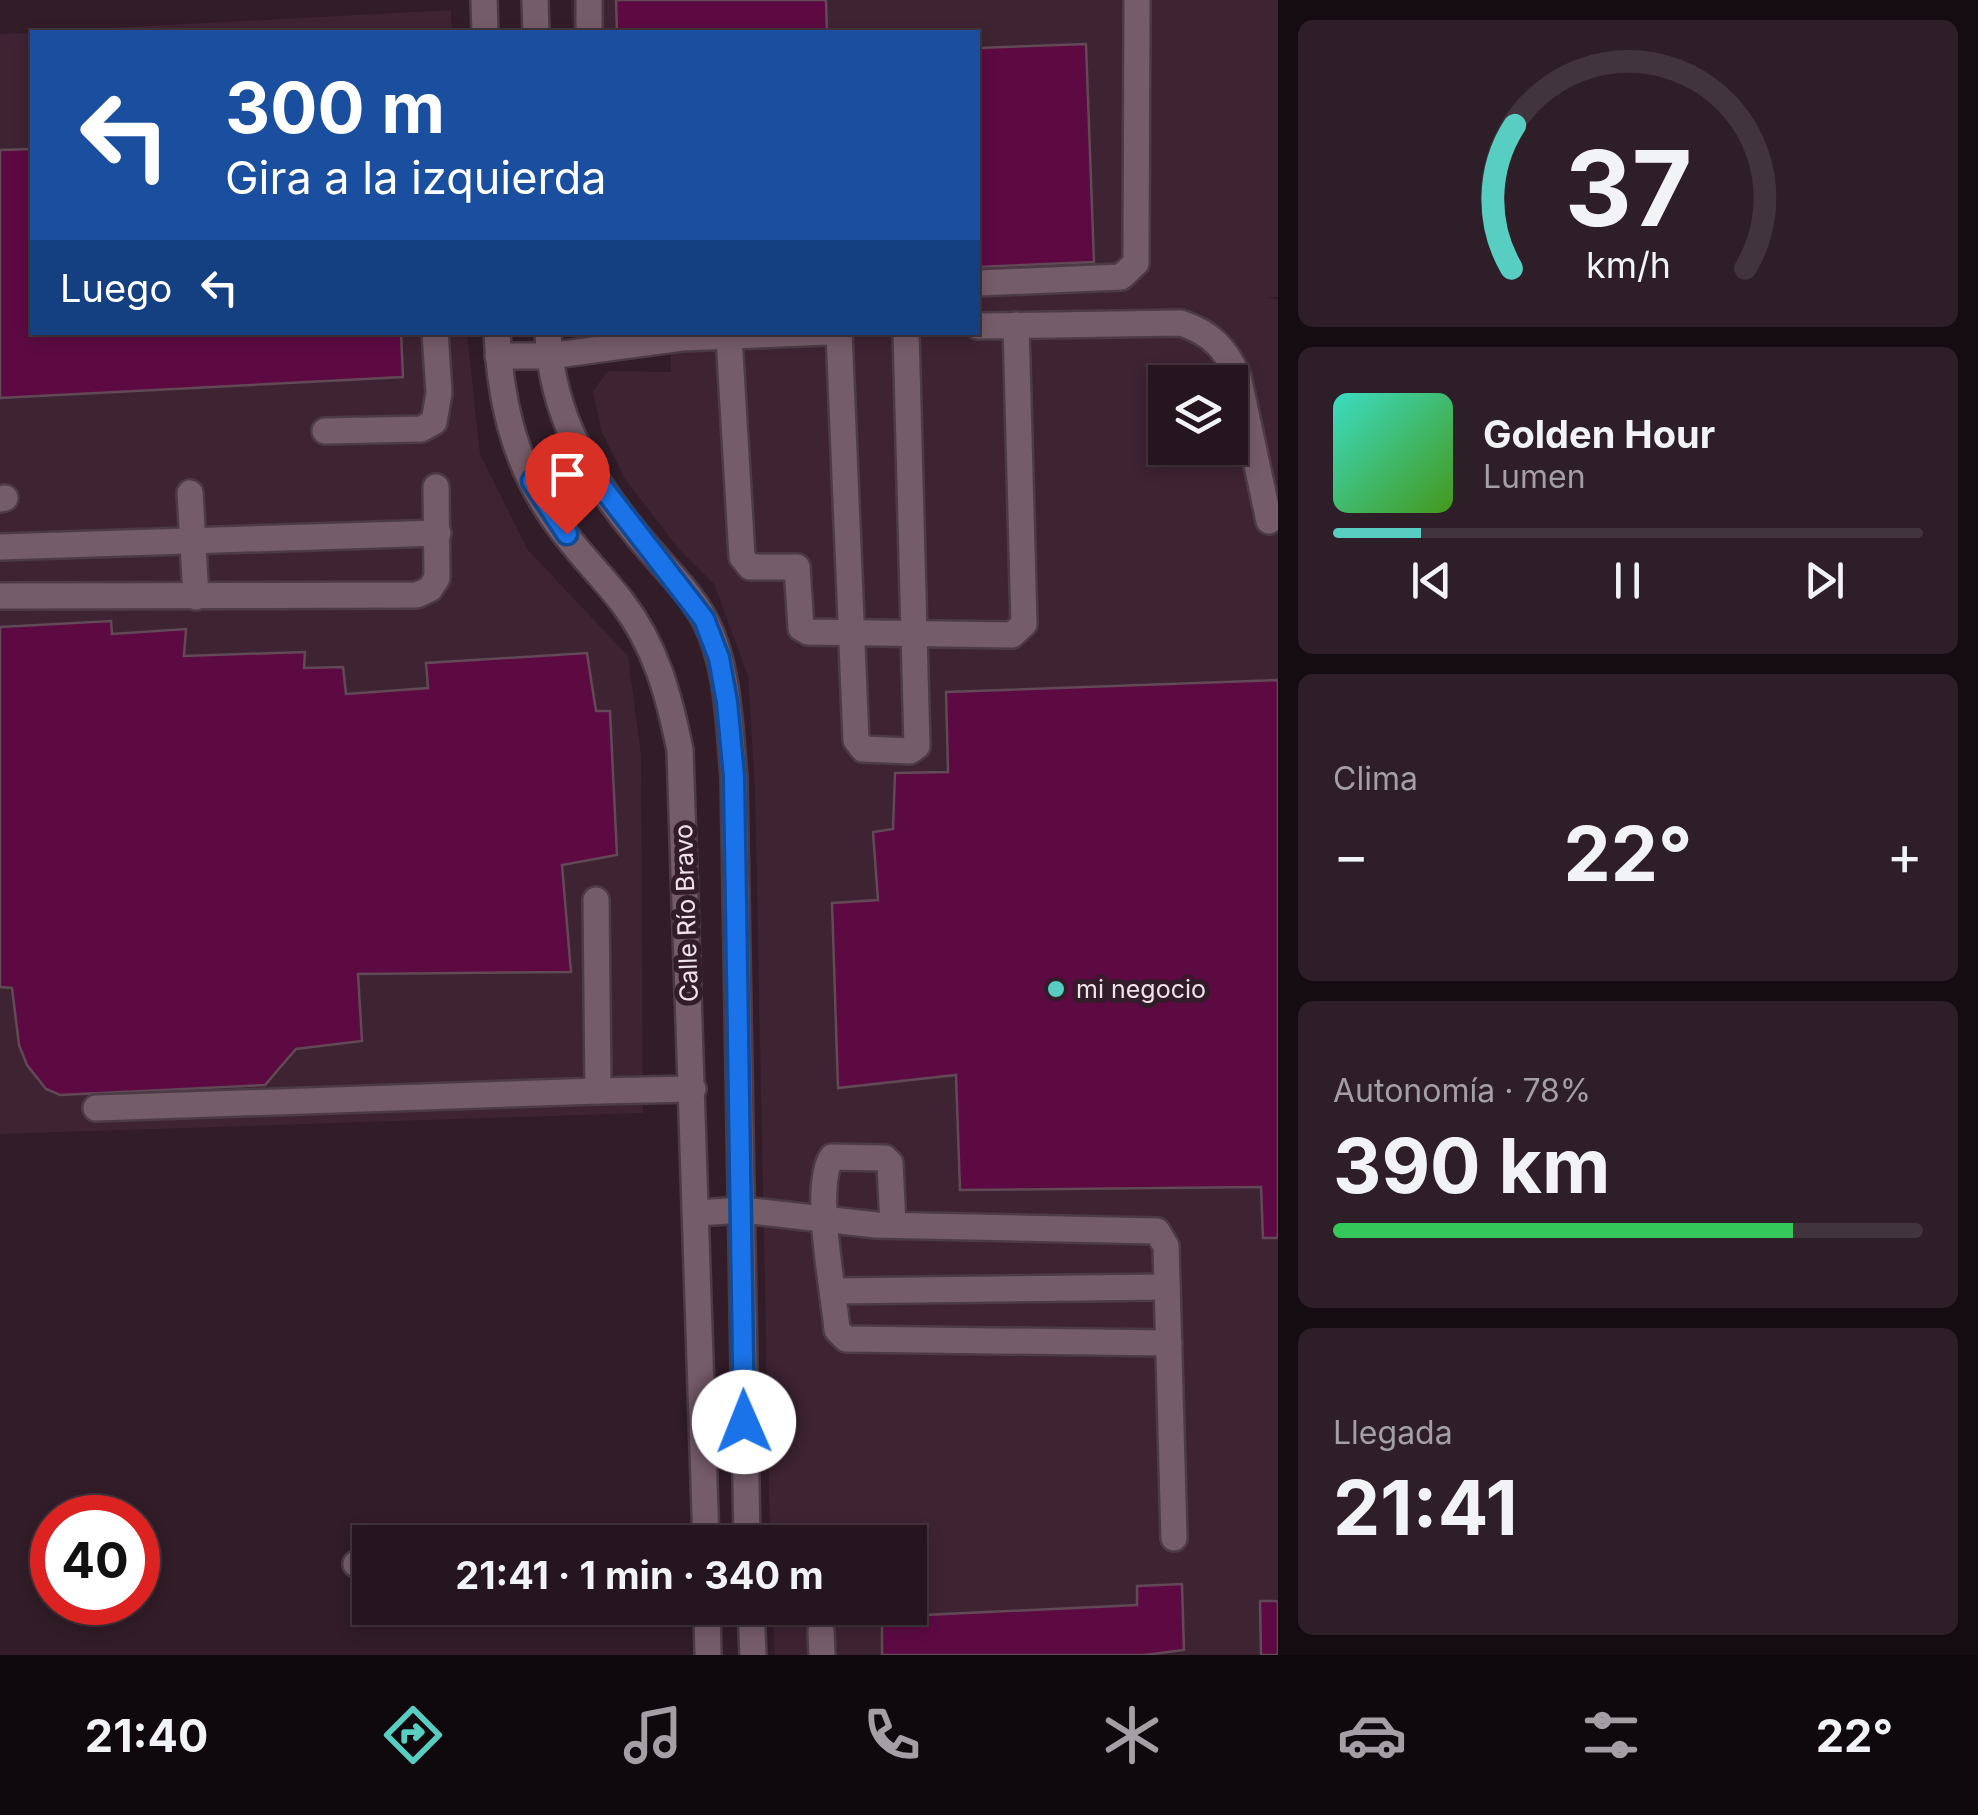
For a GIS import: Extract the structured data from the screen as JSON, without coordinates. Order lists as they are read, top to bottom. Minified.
{"streets":{"street":["Calle Río Bravo"]},"places":["mi negocio"],"page":{"turn":["300 m","Gira a la izquierda"],"then":"Luego","song":["Golden Hour","Lumen"],"tile":["Clima",["Autonomía · 78%","390 km"],["Llegada","21:41"]],"heat":["−","22°","+"],"limit":"40","trip":"21:41 · 1 min · 340 m","tabs":["21:40","22°"],"gauge":["37","km/h"]}}
